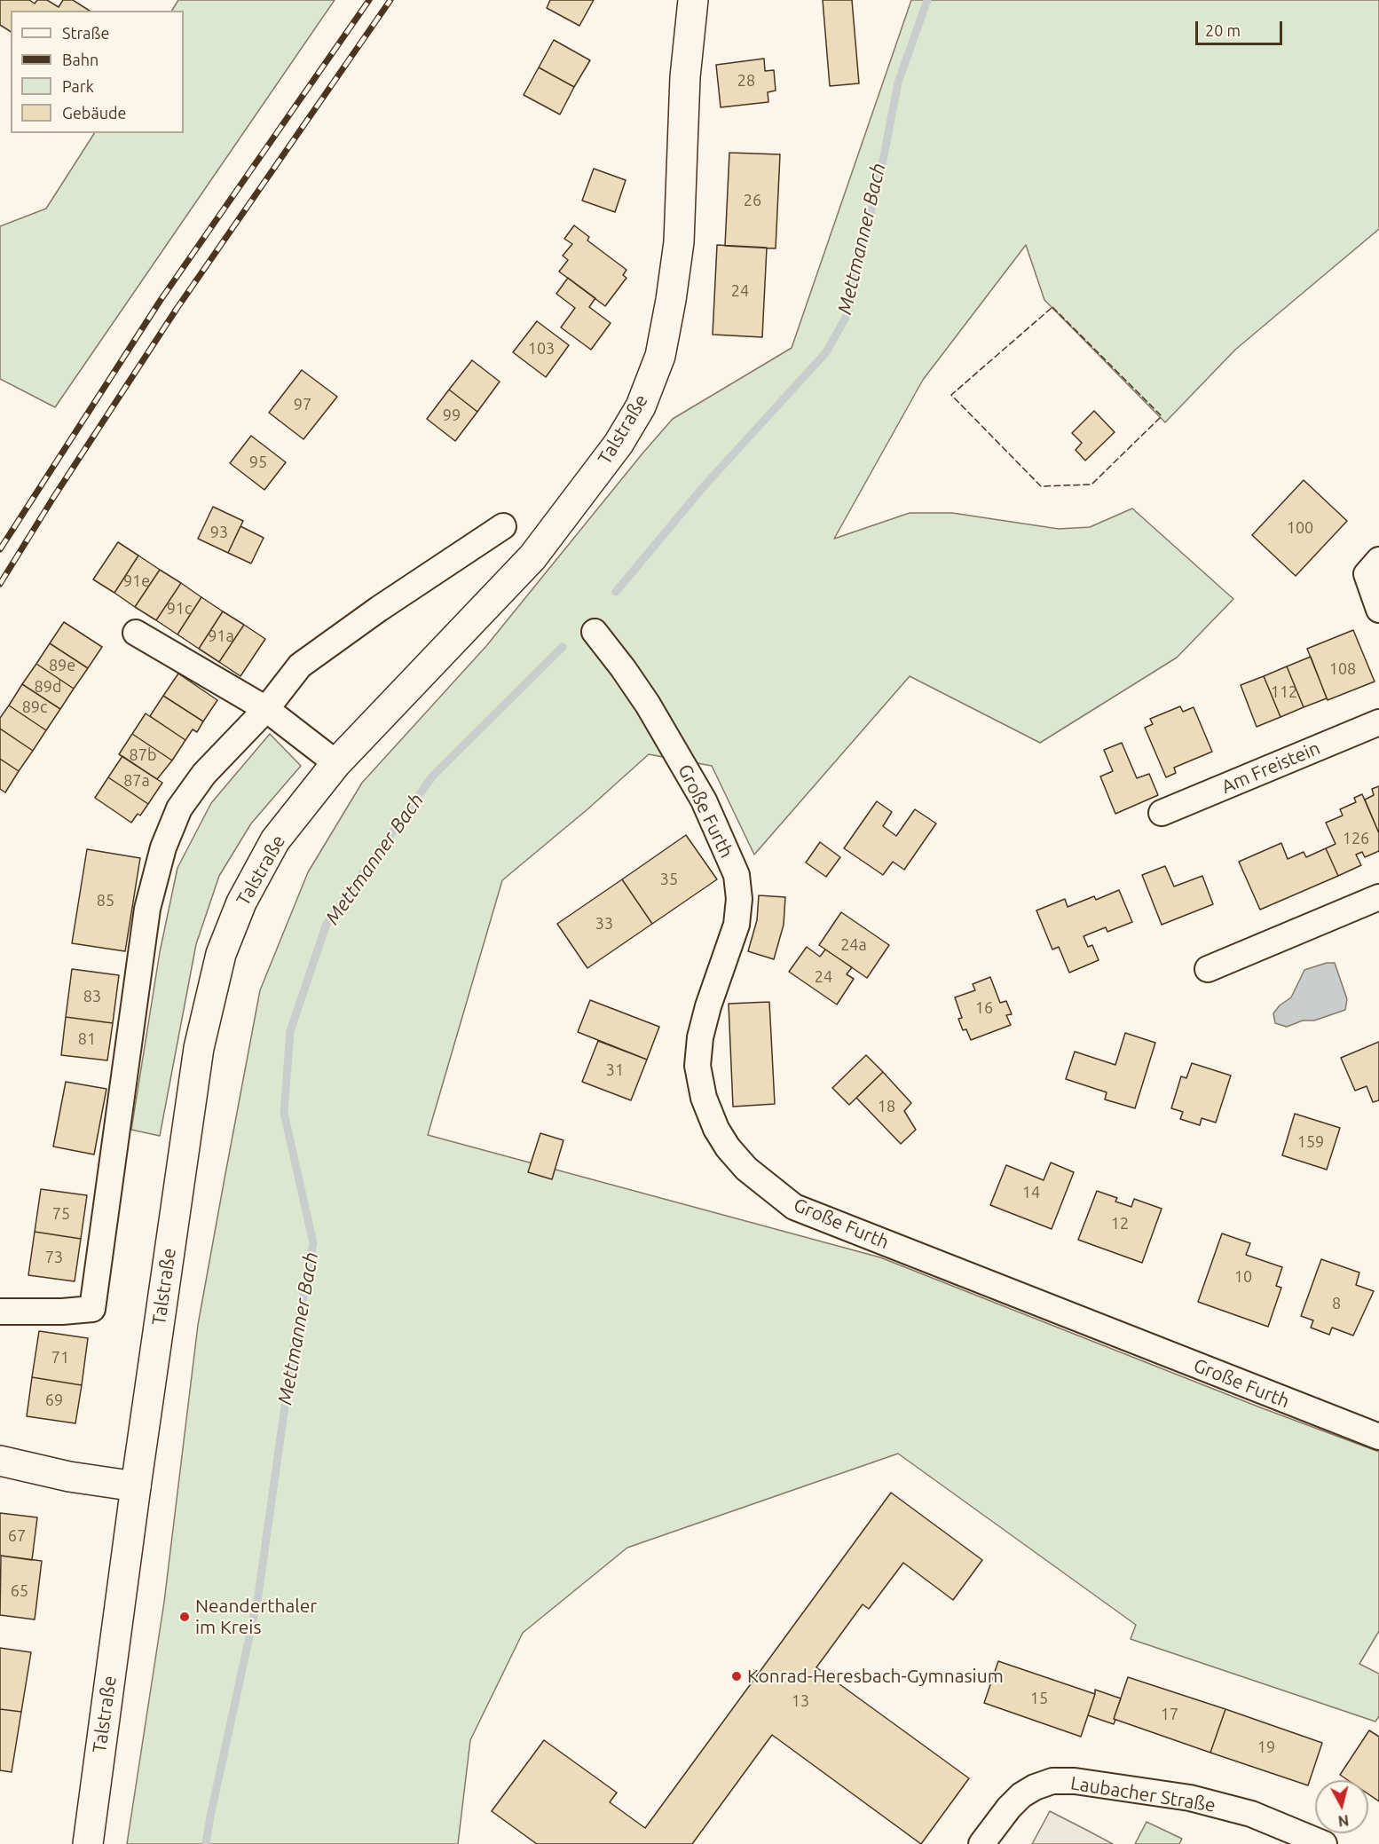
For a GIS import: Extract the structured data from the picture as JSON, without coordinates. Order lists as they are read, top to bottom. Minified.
{"streets":{"main road":["Talstraße"],"street":["Am Freistein","Große Furth","Laubacher Straße"]},"water":["Mettmanner Bach"],"places":["Neanderthaler im Kreis","Konrad-Heresbach-Gymnasium"],"house_numbers":["28","26","24","103","97","99","95","100","93","91e","91c","91a","89e","108","89d","112","89c","87b","87a","126","35","85","33","24a","24","83","16","81","31","18","159","14","75","12","73","10","8","71","69","67","65","15","13","17","19"],"legend":["Straße","Bahn","Park","Gebäude"],"scale_bar":"20 m","north":"bottom"}
